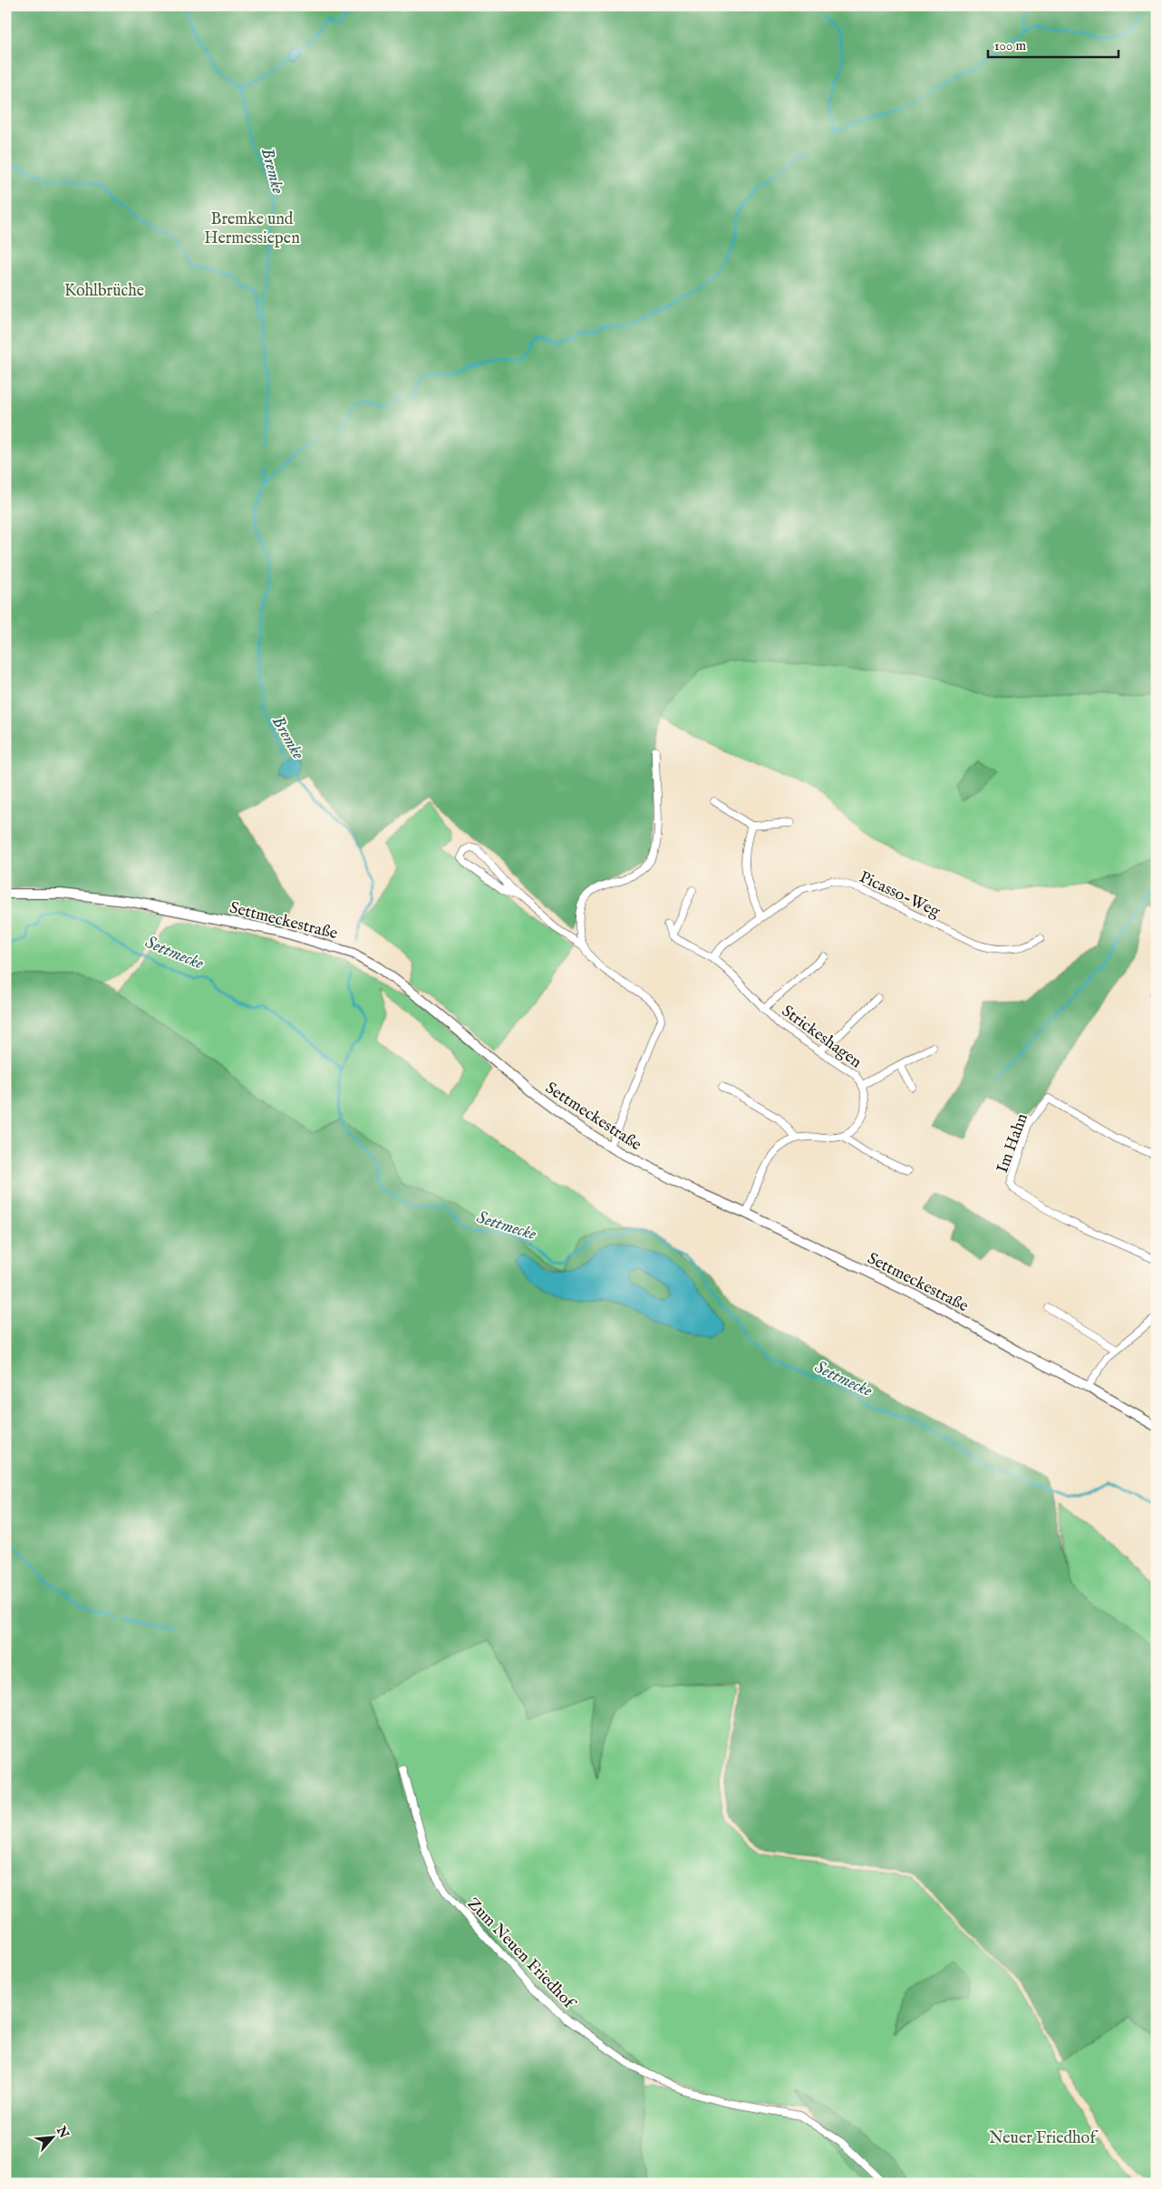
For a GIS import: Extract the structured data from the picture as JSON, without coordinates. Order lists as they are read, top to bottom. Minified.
{"streets":{"street":["Picasso-Weg","Settmeckestraße","Strickeshagen","Im Hahn","Zum Neuen Friedhof"]},"crossings":[["Picasso-Weg","Strickeshagen"]],"water":["Bremke","Settmecke"],"parks":["Bremke und Hermessiepen","Kohlbrüche","Neuer Friedhof"],"scale_bar":"100 m","north":"top right"}
